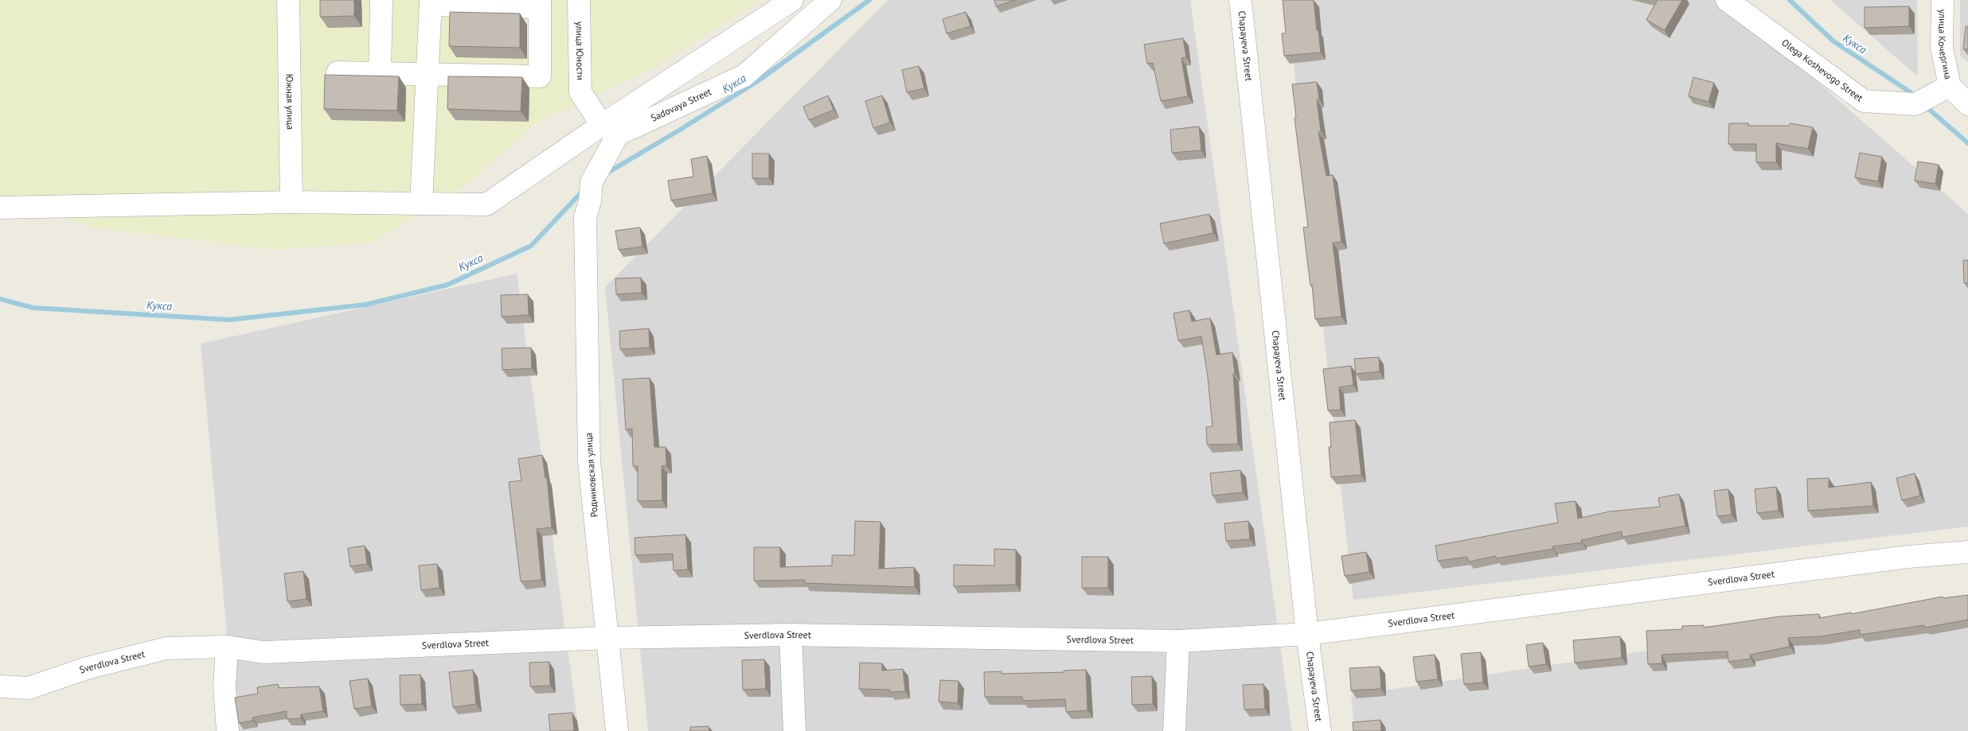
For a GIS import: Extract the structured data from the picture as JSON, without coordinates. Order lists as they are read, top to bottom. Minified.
{"streets":{"street":["улица Кочергина","Chapayeva Street","улица Юности","Olega Koshevogo Street","Южная улица","Sadovaya Street","Родниковская улица","Sverdlova Street"]},"crossings":[["улица Кочергина","Olega Koshevogo Street"],["Chapayeva Street","Sverdlova Street"],["улица Юности","Sadovaya Street"],["улица Юности","Родниковская улица"],["Sadovaya Street","Родниковская улица"],["Родниковская улица","Sverdlova Street"]],"water":["Кукса"]}
